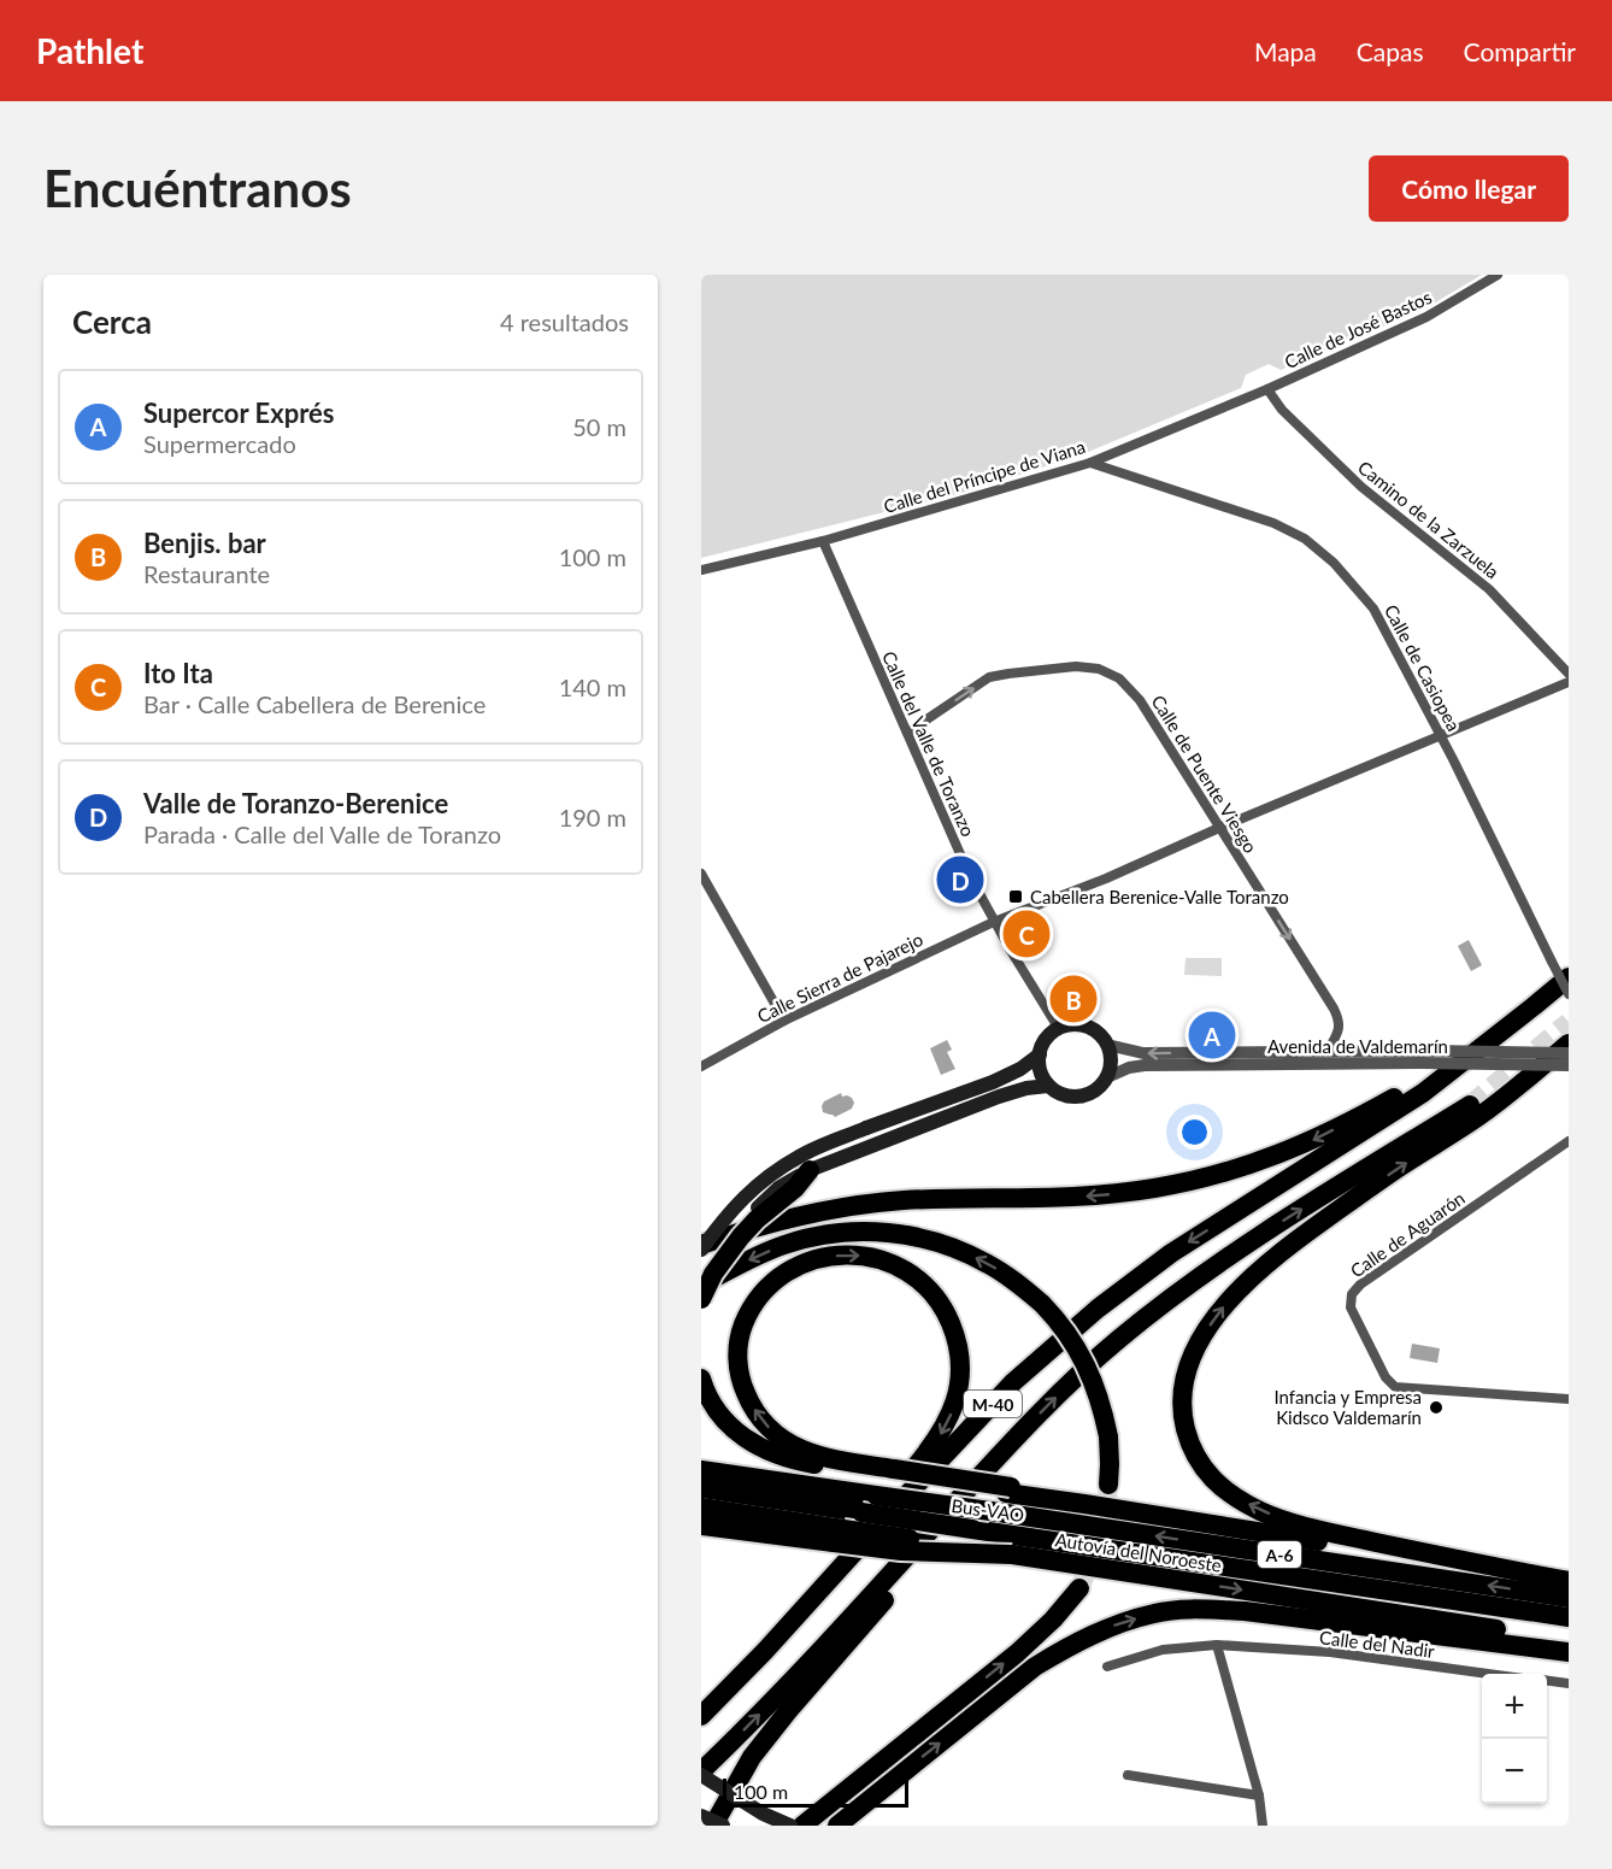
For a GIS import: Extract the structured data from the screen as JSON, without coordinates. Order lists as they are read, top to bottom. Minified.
{"streets":{"highway":["M-40","Bus-VAO","Autovía del Noroeste","A-6"],"street":["Calle de José Bastos","Calle del Príncipe de Viana","Camino de la Zarzuela","Calle de Casiopea","Calle del Valle de Toranzo","Calle de Puente Viesgo","Calle Sierra de Pajarejo","Avenida de Valdemarín","Calle de Aguarón","Calle del Nadir"]},"crossings":[["Calle de José Bastos","Calle del Príncipe de Viana"],["Calle de José Bastos","Camino de la Zarzuela"],["Calle del Príncipe de Viana","Camino de la Zarzuela"],["Calle del Príncipe de Viana","Calle de Casiopea"],["Calle del Príncipe de Viana","Calle del Valle de Toranzo"],["Calle de Casiopea","Calle Sierra de Pajarejo"],["Calle del Valle de Toranzo","Calle de Puente Viesgo"],["Calle del Valle de Toranzo","Calle Sierra de Pajarejo"],["Calle del Valle de Toranzo","Avenida de Valdemarín"],["Calle de Puente Viesgo","Calle Sierra de Pajarejo"],["Calle de Puente Viesgo","Avenida de Valdemarín"]],"places":{"transit":["Cabellera Berenice-Valle Toranzo"],"other":["Infancia y Empresa Kidsco Valdemarín"]},"scale_bar":"100 m","page":{"header":"Pathlet","nav":["Mapa","Capas","Compartir"],"buttons":"Cómo llegar","title":"Encuéntranos","heading":["Cerca","4 resultados"],"list":[{"mark":"A","name":"Supercor Exprés","note":"Supermercado","value":"50 m"},{"mark":"B","name":"Benjis. bar","note":"Restaurante","value":"100 m"},{"mark":"C","name":"Ito Ita","note":"Bar · Calle Cabellera de Berenice","value":"140 m"},{"mark":"D","name":"Valle de Toranzo-Berenice","note":"Parada · Calle del Valle de Toranzo","value":"190 m"}],"pins":["D","C","B","A"],"map_buttons":["+","−"],"scale":"100 m"}}
